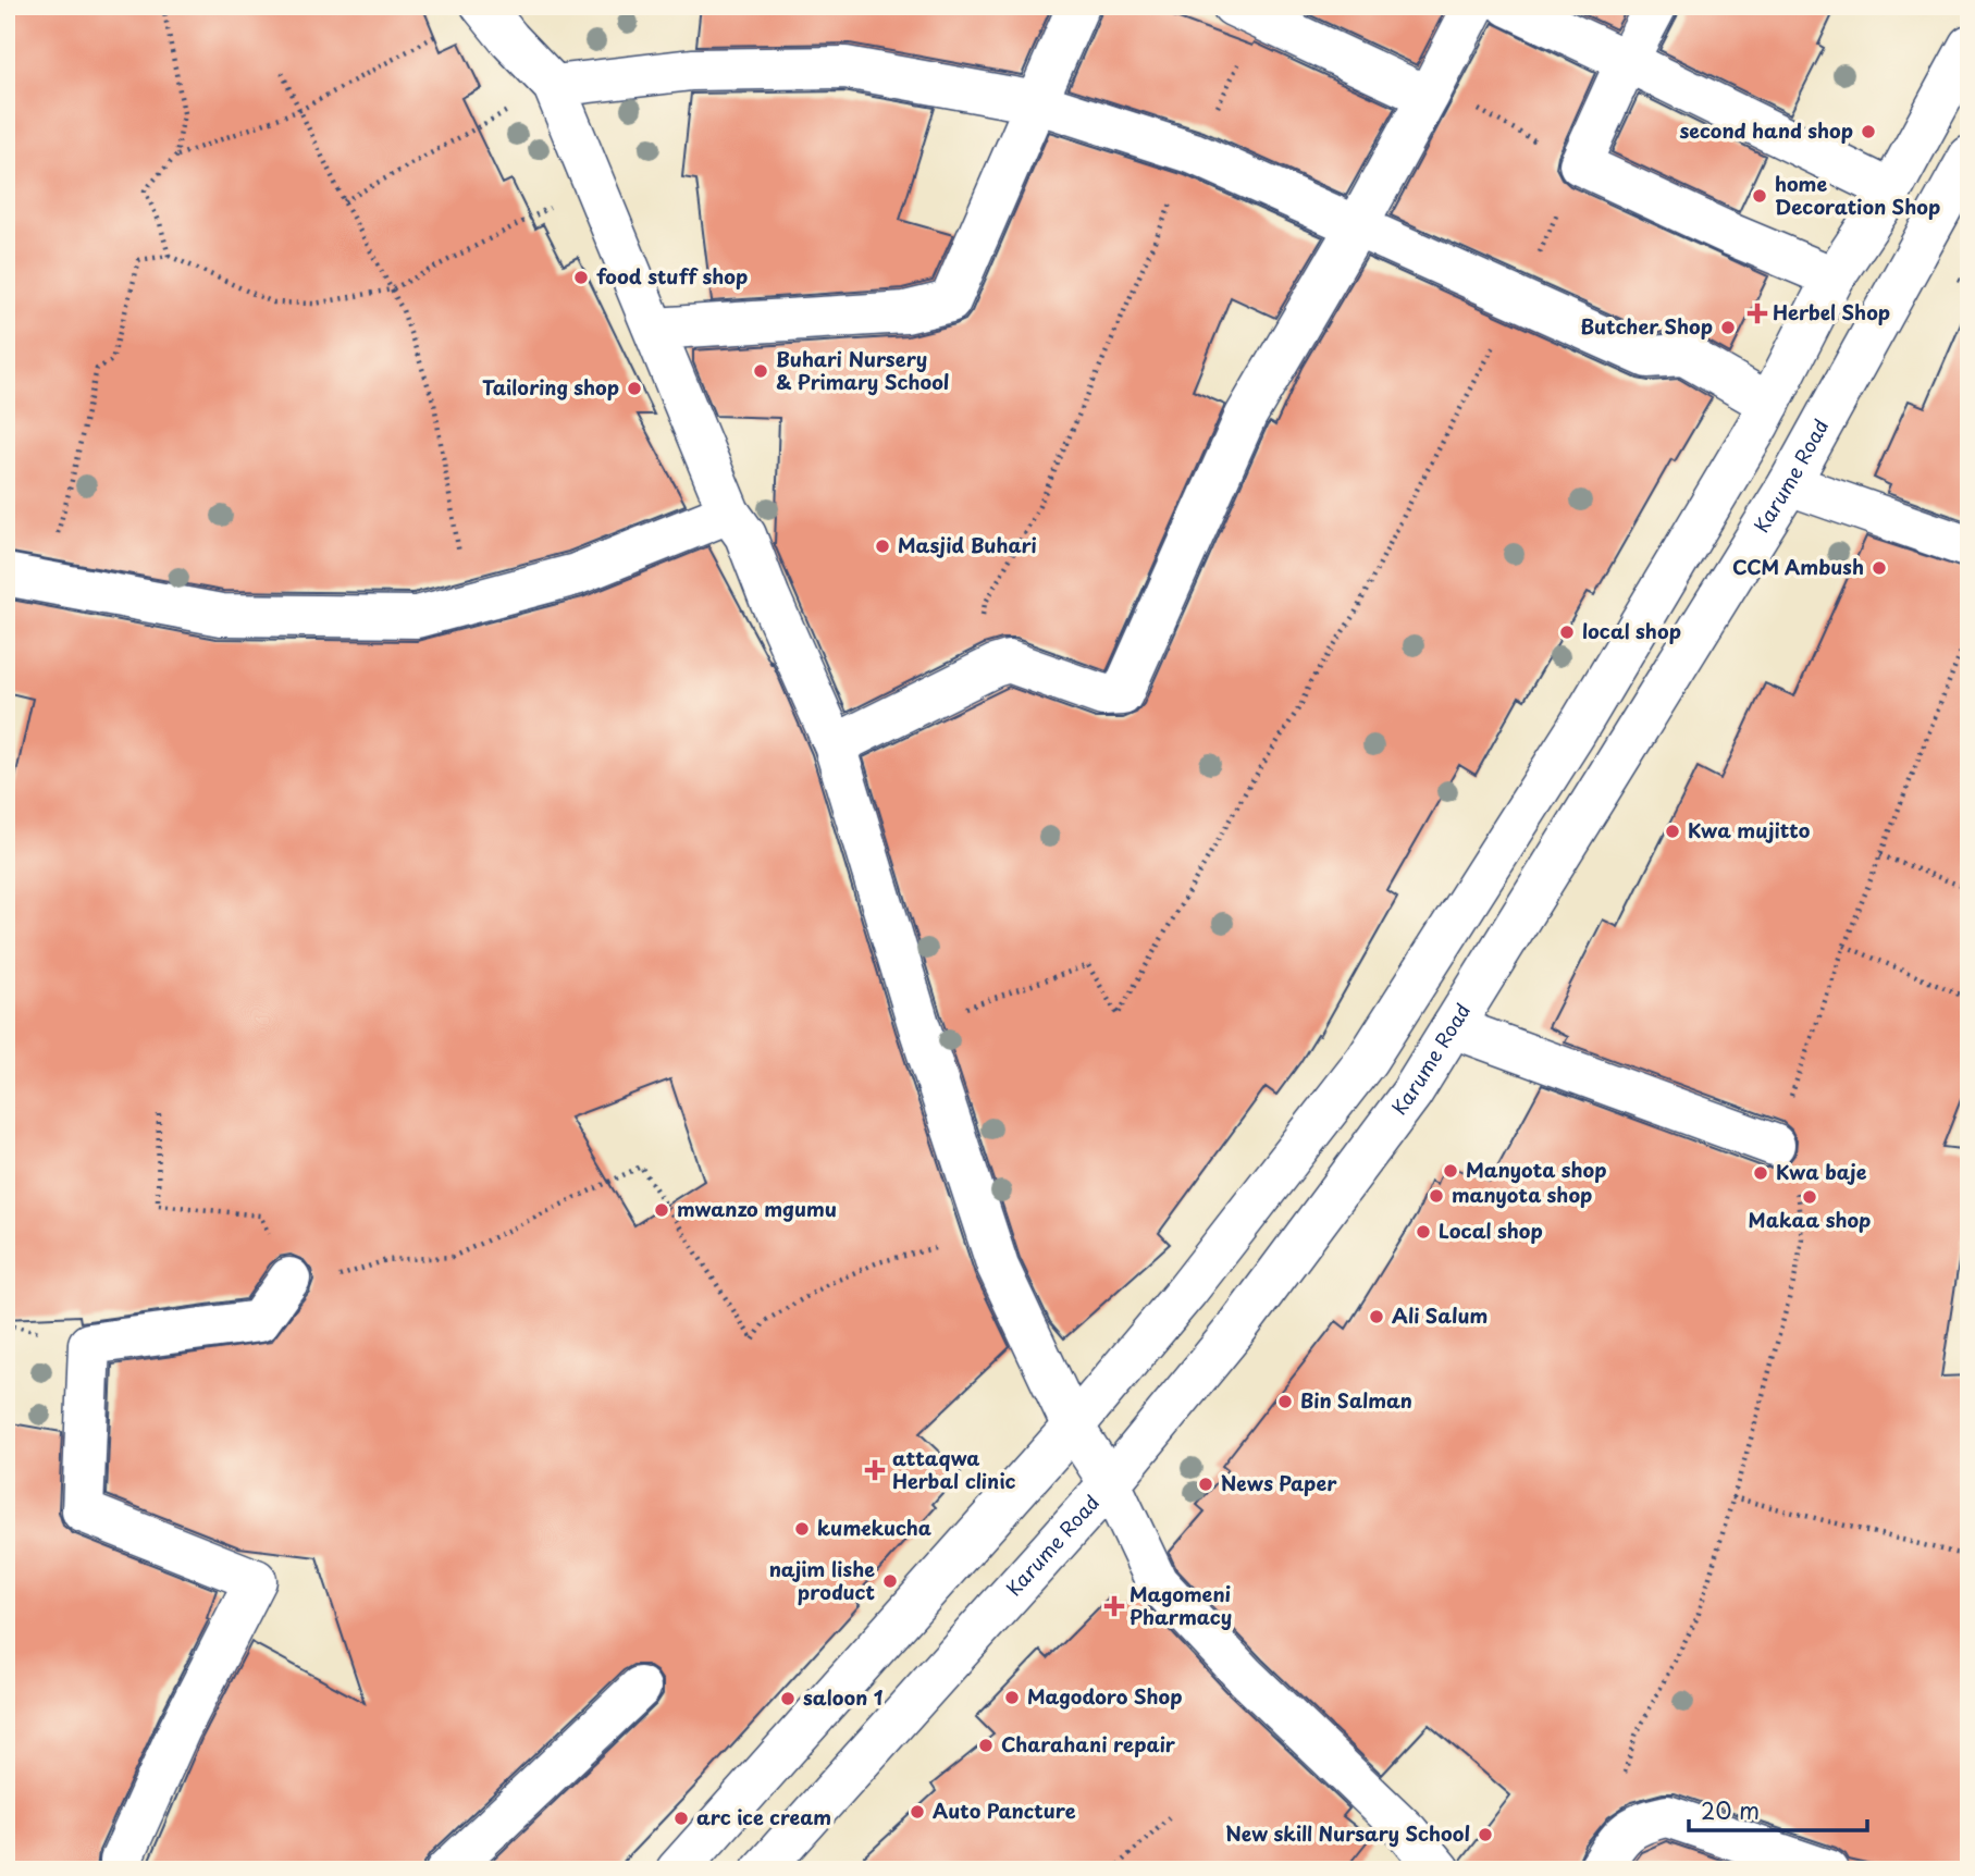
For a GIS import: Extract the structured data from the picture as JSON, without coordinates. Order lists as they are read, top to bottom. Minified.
{"streets":{"street":["Karume Road"]},"places":{"other":["second hand shop","home Decoration Shop","food stuff shop","Butcher Shop","Buhari Nursery & Primary School","Tailoring shop","Masjid Buhari","CCM Ambush","local shop","Kwa mujitto","Manyota shop","Kwa baje","manyota shop","Makaa shop","mwanzo mgumu","Local shop","Ali Salum","Bin Salman","News Paper","kumekucha","najim lishe product","Magodoro Shop","saloon 1","Charahani repair","Auto Pancture","arc ice cream","New skill Nursary School"],"health":["Herbel Shop","attaqwa Herbal clinic","Magomeni Pharmacy"]},"scale_bar":"20 m"}
